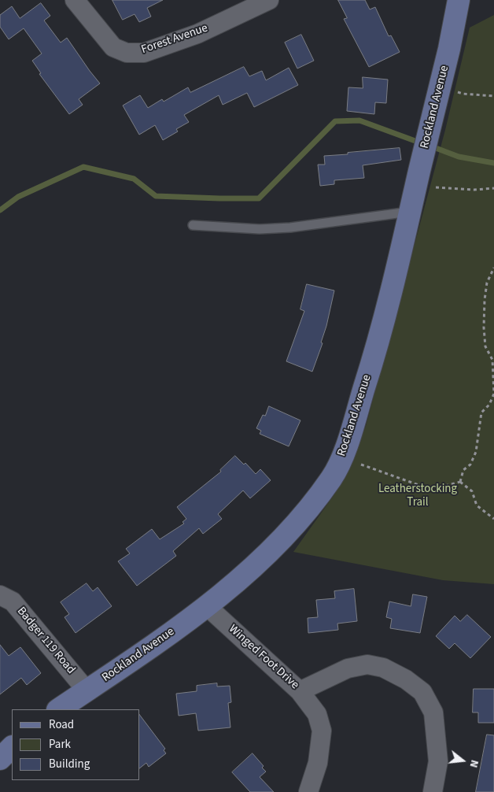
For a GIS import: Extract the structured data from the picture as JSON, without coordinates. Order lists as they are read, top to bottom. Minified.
{"streets":{"street":["Forest Avenue","Rockland Avenue","Badger 119 Road","Winged Foot Drive"]},"crossings":[["Rockland Avenue","Badger 119 Road"],["Rockland Avenue","Winged Foot Drive"]],"parks":["Leatherstocking Trail"],"legend":["Road","Park","Building"],"north":"right"}
